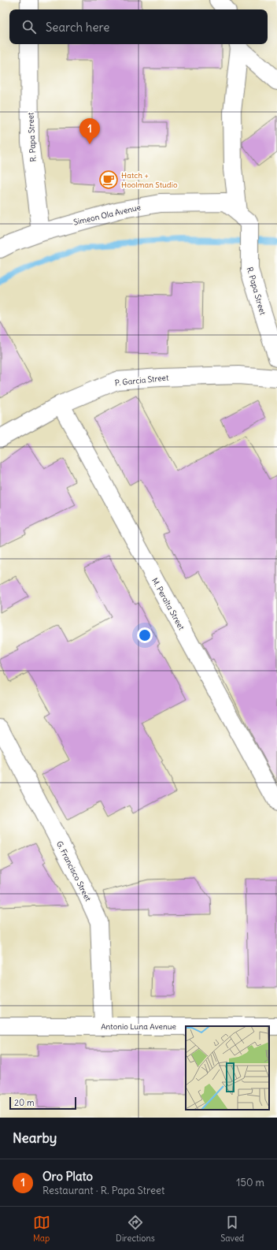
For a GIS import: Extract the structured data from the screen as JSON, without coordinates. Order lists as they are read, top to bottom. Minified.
{"streets":{"street":["R. Papa Street","Simeon Ola Avenue","P. Garcia Street","M. Peralta Street","G. Francisco Street","Antonio Luna Avenue"]},"crossings":[["R. Papa Street","Simeon Ola Avenue"],["P. Garcia Street","M. Peralta Street"],["G. Francisco Street","Antonio Luna Avenue"]],"places":{"cafe":["Hatch + Hoolman Studio"]},"scale_bar":"20 m","page":{"search":"Search here","pins":"1","scale":"20 m","heading":"Nearby","list":[{"mark":"1","name":"Oro Plato","note":"Restaurant · R. Papa Street","value":"150 m"}],"nav":["Map","Directions","Saved"]}}
